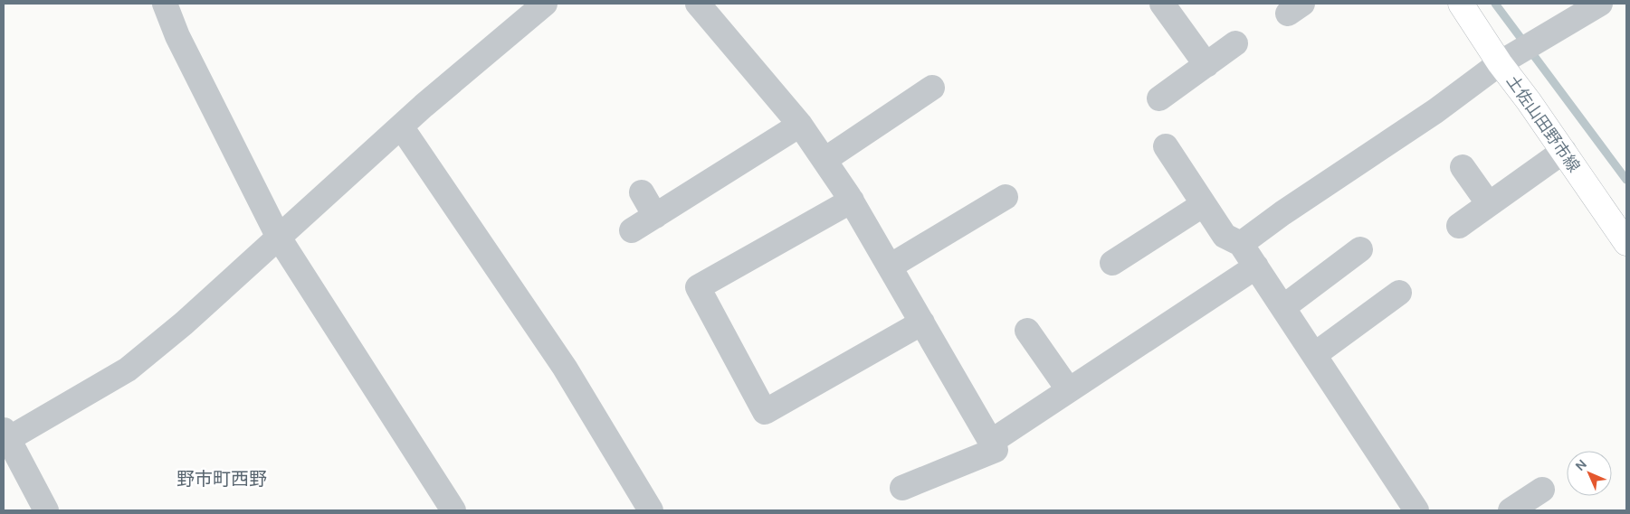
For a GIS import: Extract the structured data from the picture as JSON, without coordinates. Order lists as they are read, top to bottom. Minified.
{"streets":{"main road":["土佐山田野市線"]},"districts":["野市町西野"],"north":"top left"}
